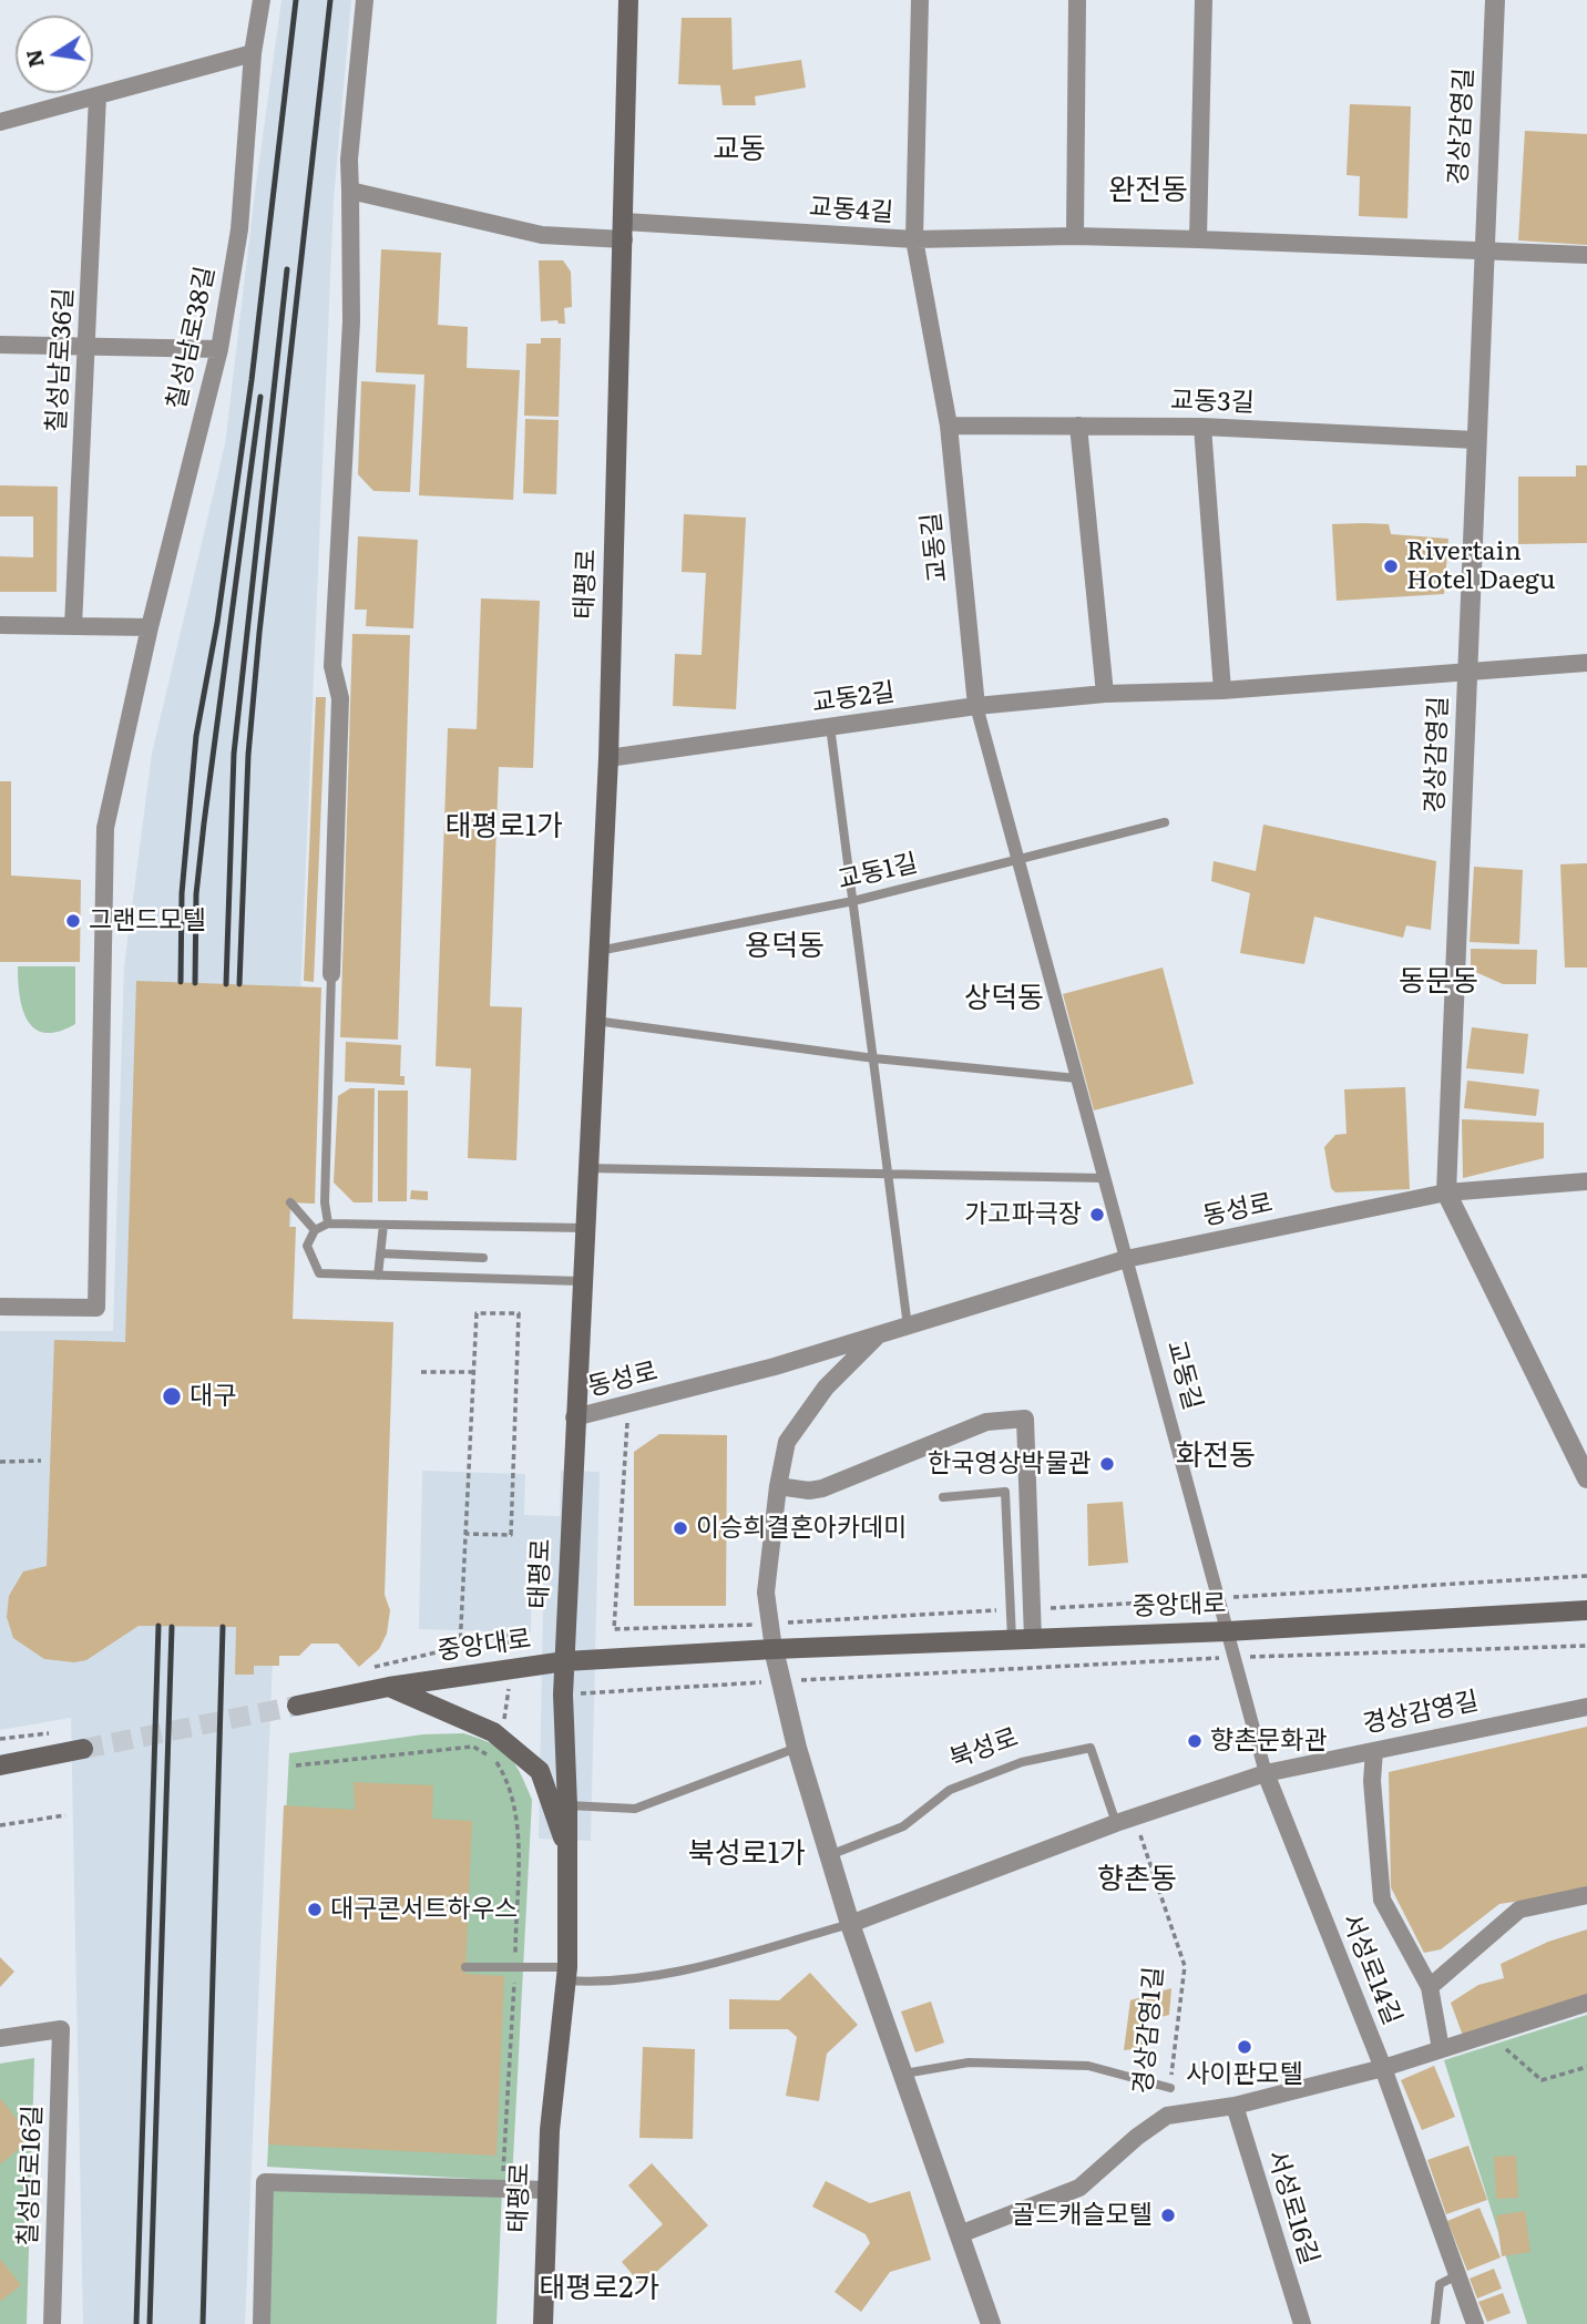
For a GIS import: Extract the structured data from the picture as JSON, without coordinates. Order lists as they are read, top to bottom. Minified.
{"streets":{"main road":["태평로","중앙대로"],"street":["경상감영길","교동4길","칠성남로38길","칠성남로36길","교동3길","교동길","교동2길","동성로","서성로14길","경상감영1길","칠성남로16길","서성로16길"],"lane":["교동1길","북성로"]},"crossings":[["경상감영길","교동4길"],["경상감영길","교동3길"],["경상감영길","교동2길"],["경상감영길","동성로"],["경상감영길","서성로14길"],["교동4길","교동길"],["교동4길","태평로"],["교동3길","교동길"],["교동길","교동2길"],["교동길","교동1길"],["교동길","동성로"],["교동길","중앙대로"],["교동길","서성로14길"],["태평로","교동2길"],["태평로","교동1길"],["태평로","동성로"],["태평로","중앙대로"],["중앙대로","서성로14길"],["서성로14길","경상감영1길"],["경상감영1길","서성로16길"]],"districts":["교동","완전동","태평로1가","용덕동","동문동","상덕동","화전동","북성로1가","향촌동","태평로2가"],"places":["Rivertain Hotel Daegu","그랜드모텔","가고파극장","대구","한국영상박물관","이승희결혼아카데미","향촌문화관","대구콘서트하우스","사이판모텔","골드캐슬모텔"],"north":"left"}
